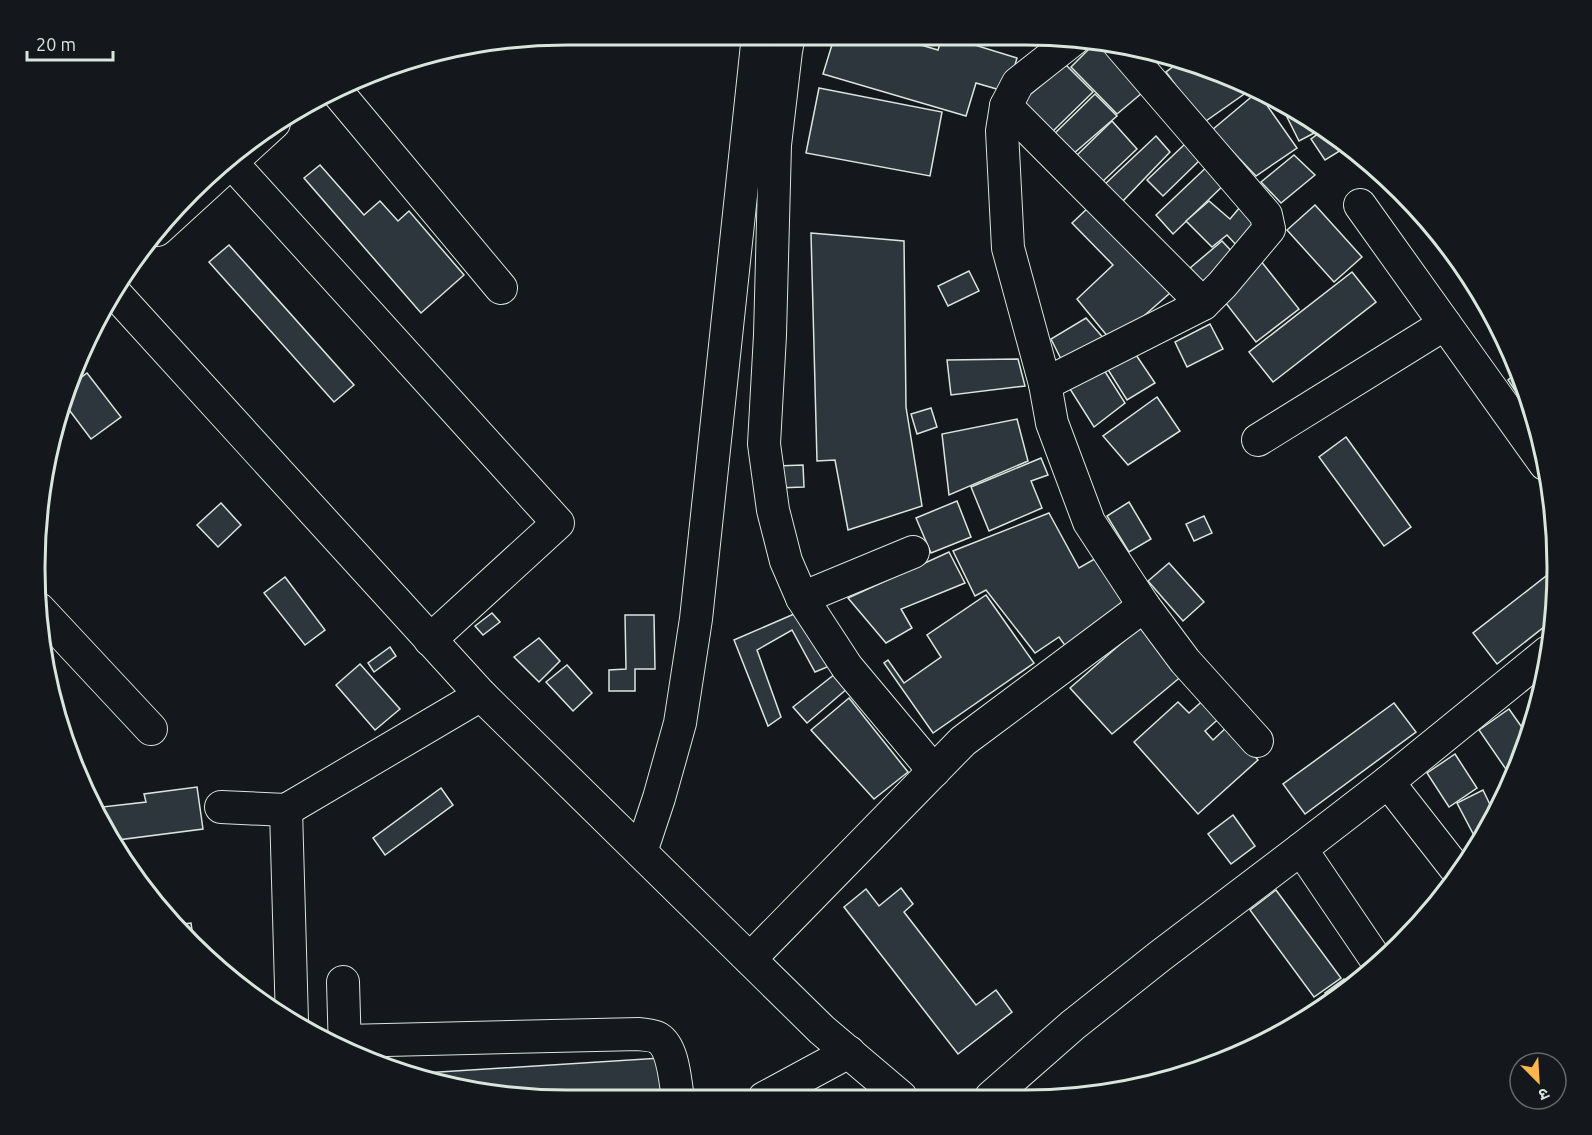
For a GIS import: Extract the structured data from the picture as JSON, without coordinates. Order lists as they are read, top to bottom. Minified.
{"scale_bar":"20 m","north":"bottom right"}
